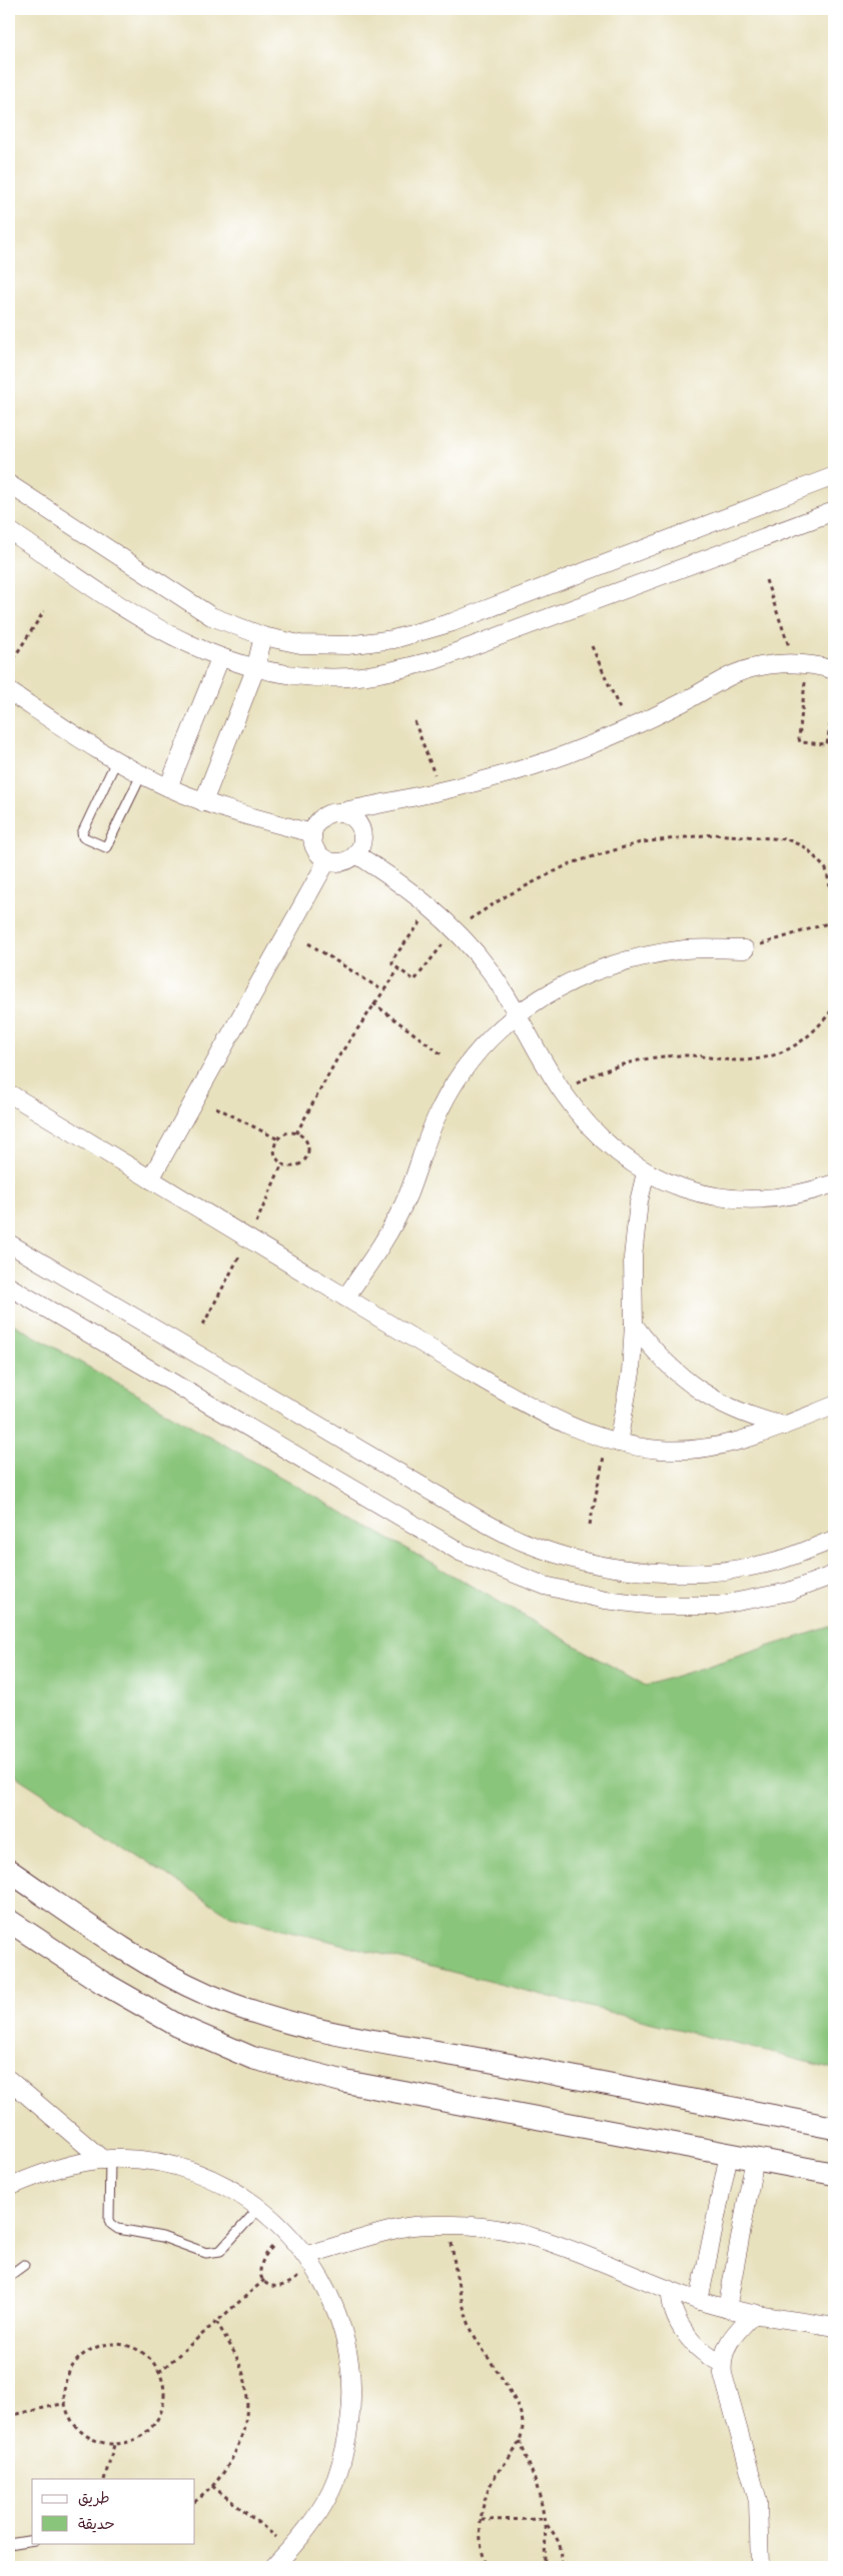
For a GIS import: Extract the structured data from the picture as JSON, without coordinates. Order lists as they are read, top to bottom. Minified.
{"legend":["طريق","حديقة"]}
